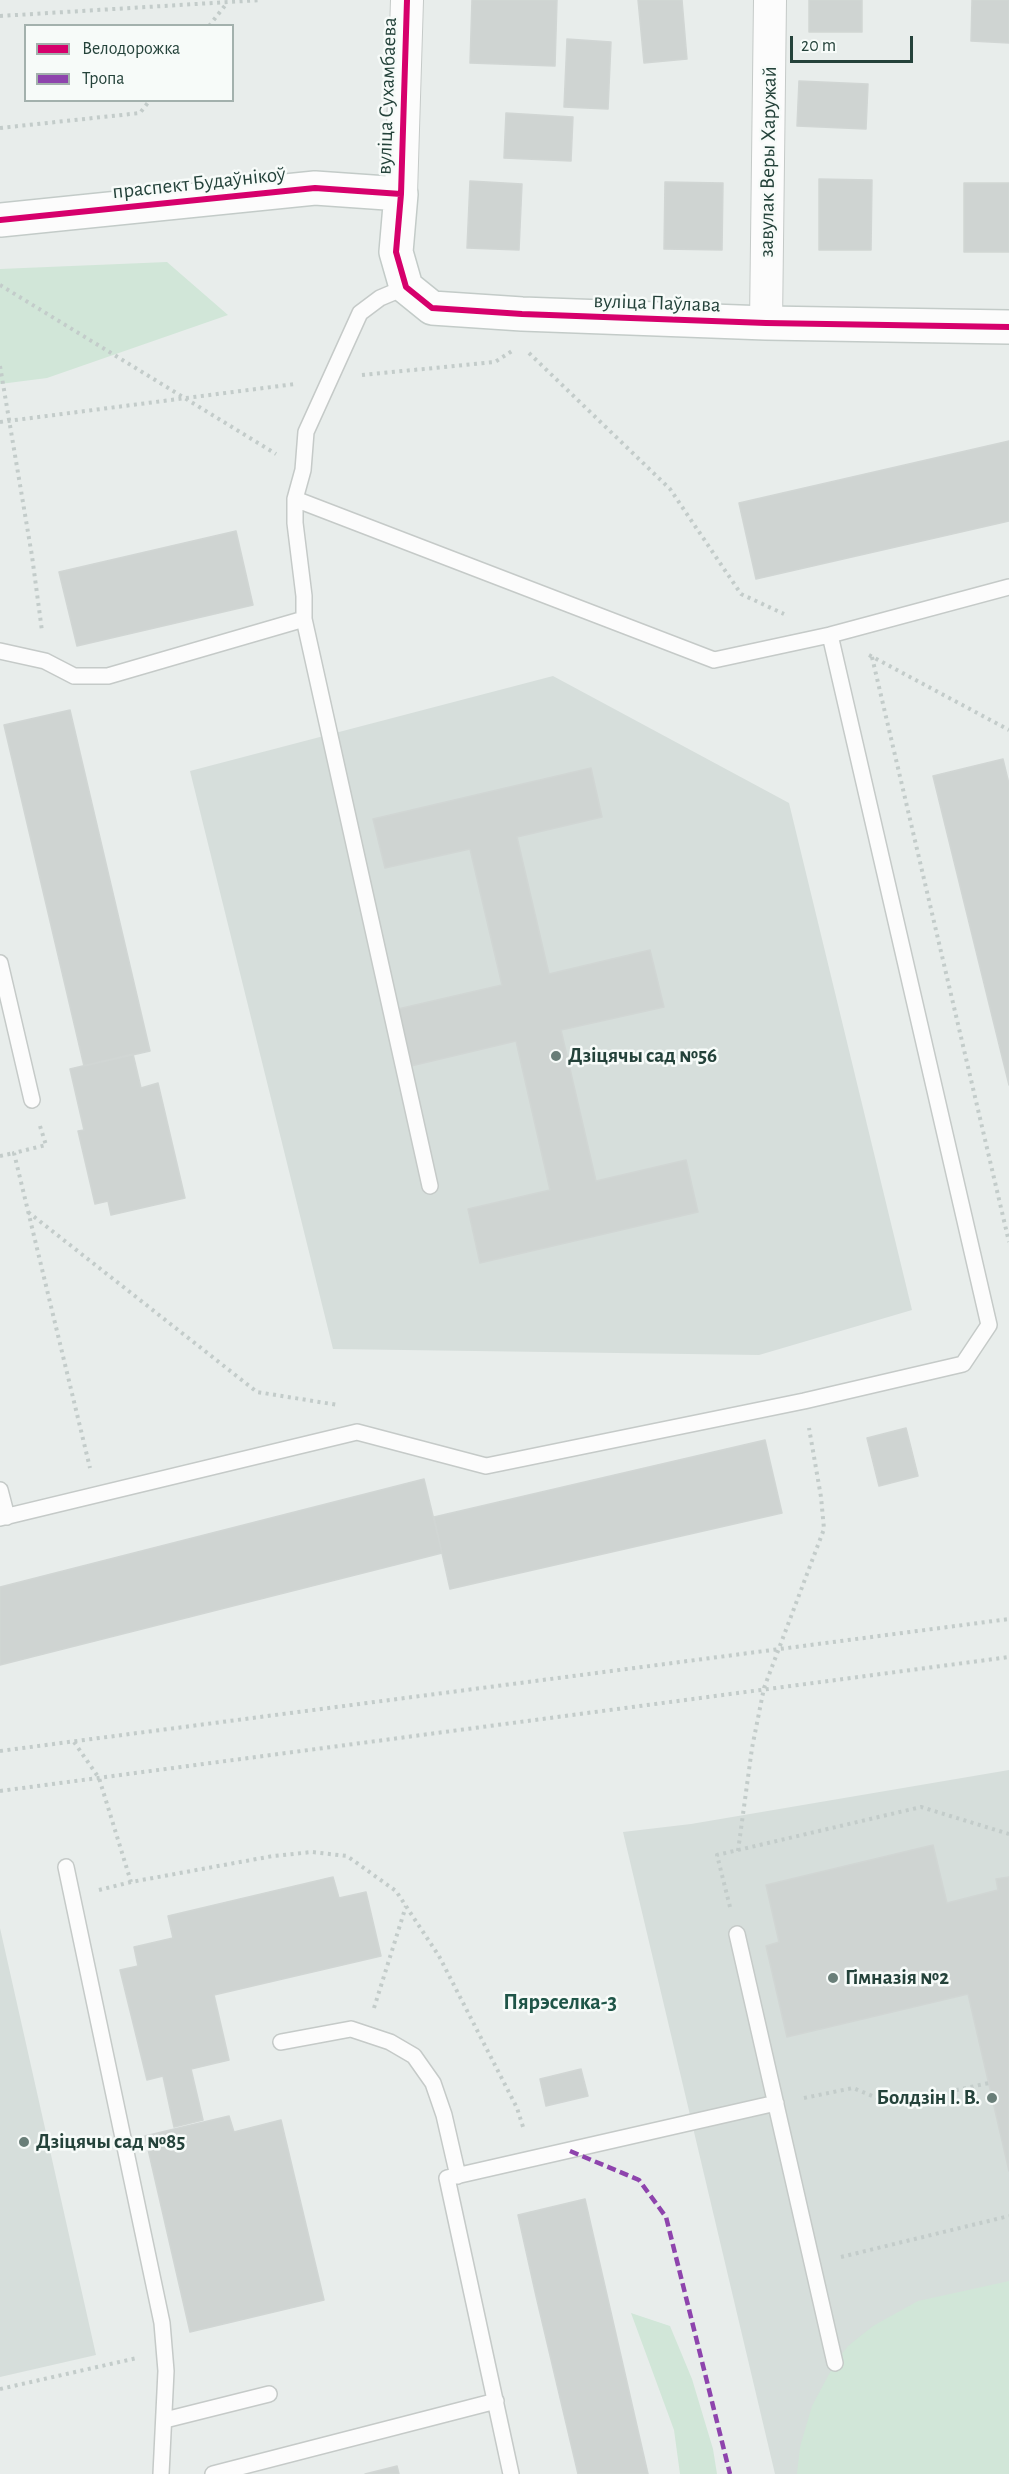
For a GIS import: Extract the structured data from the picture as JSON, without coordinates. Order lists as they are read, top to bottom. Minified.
{"streets":{"street":["вуліца Сухамбаева","завулак Веры Харужай","праспект Будаўнікоў","вуліца Паўлава"]},"crossings":[["вуліца Сухамбаева","праспект Будаўнікоў"],["завулак Веры Харужай","вуліца Паўлава"]],"districts":["Пярэселка-3"],"places":["Дзіцячы сад №56","Гімназія №2","Болдзін І. В.","Дзіцячы сад №85"],"legend":["Велодорожка","Тропа"],"scale_bar":"20 m"}
